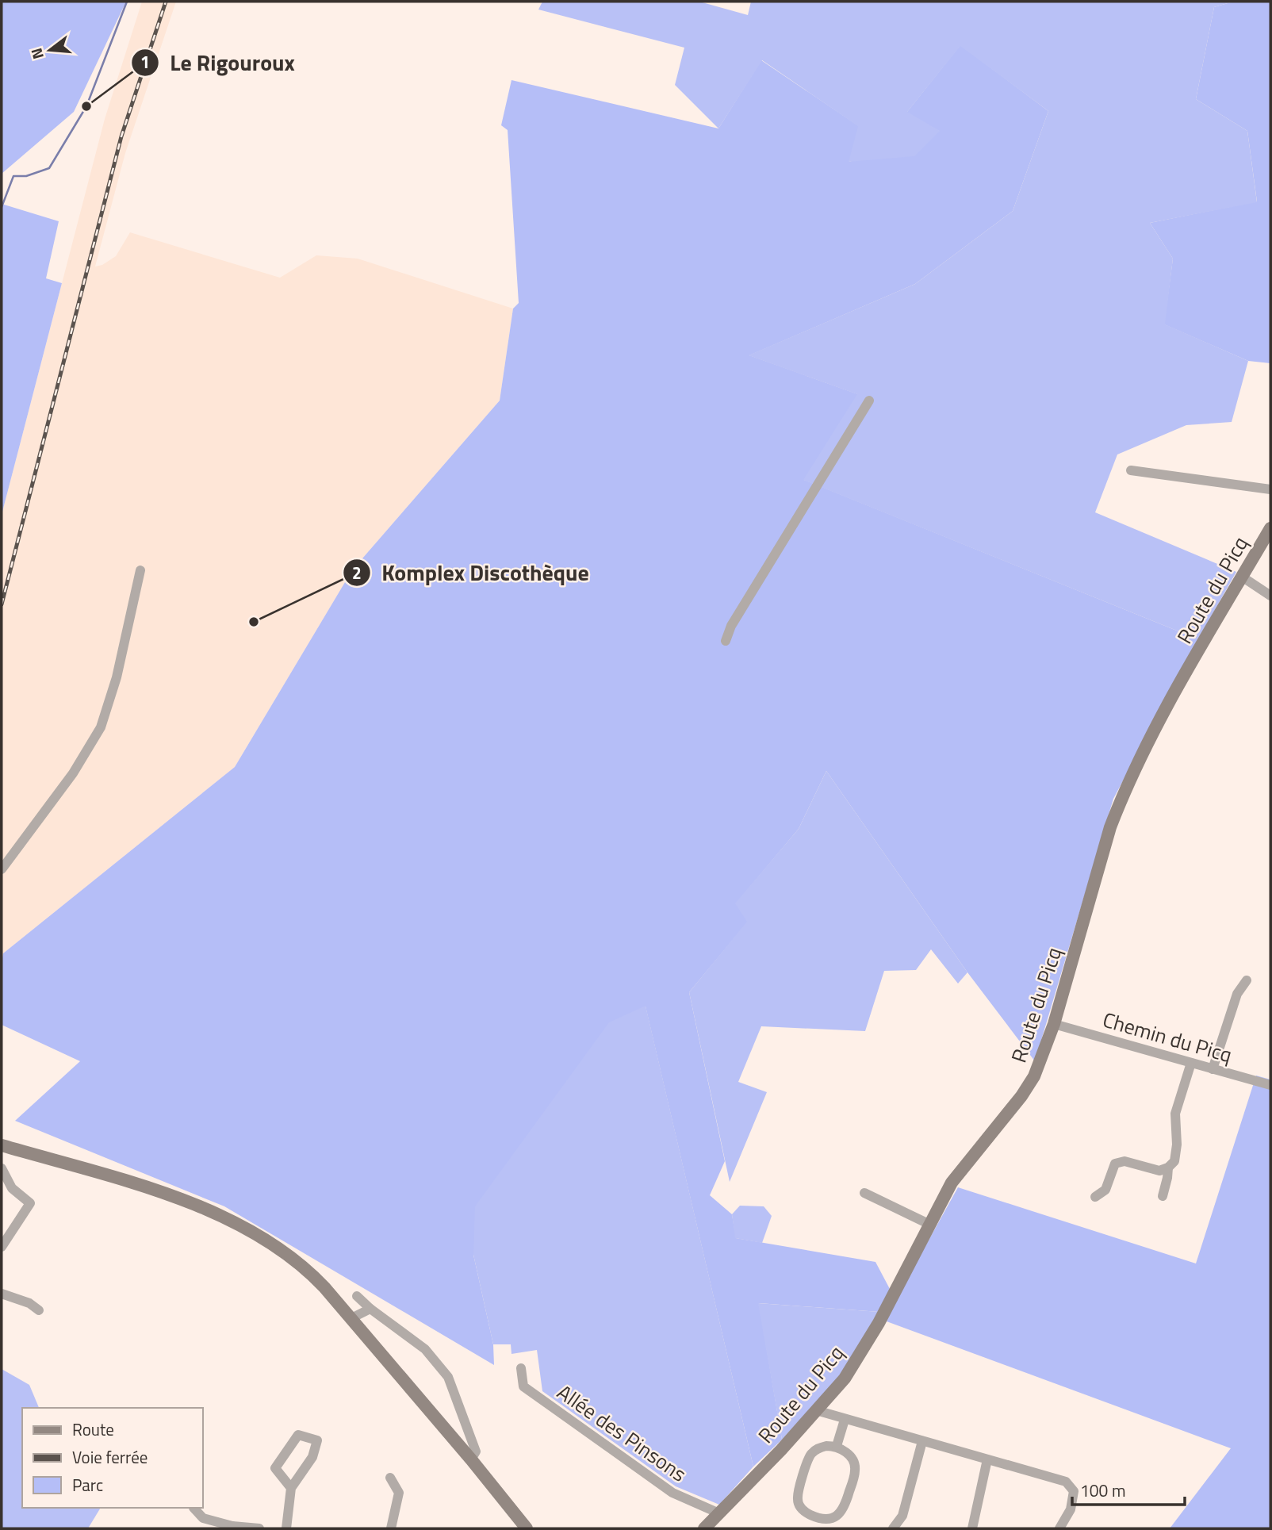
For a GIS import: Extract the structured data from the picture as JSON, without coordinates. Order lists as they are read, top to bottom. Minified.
{"streets":{"street":["Route du Picq","Chemin du Picq","Allée des Pinsons"]},"crossings":[["Route du Picq","Chemin du Picq"],["Route du Picq","Allée des Pinsons"]],"places":["Le Rigouroux","Komplex Discothèque"],"legend":["Route","Voie ferrée","Parc"],"scale_bar":"100 m","north":"left"}
